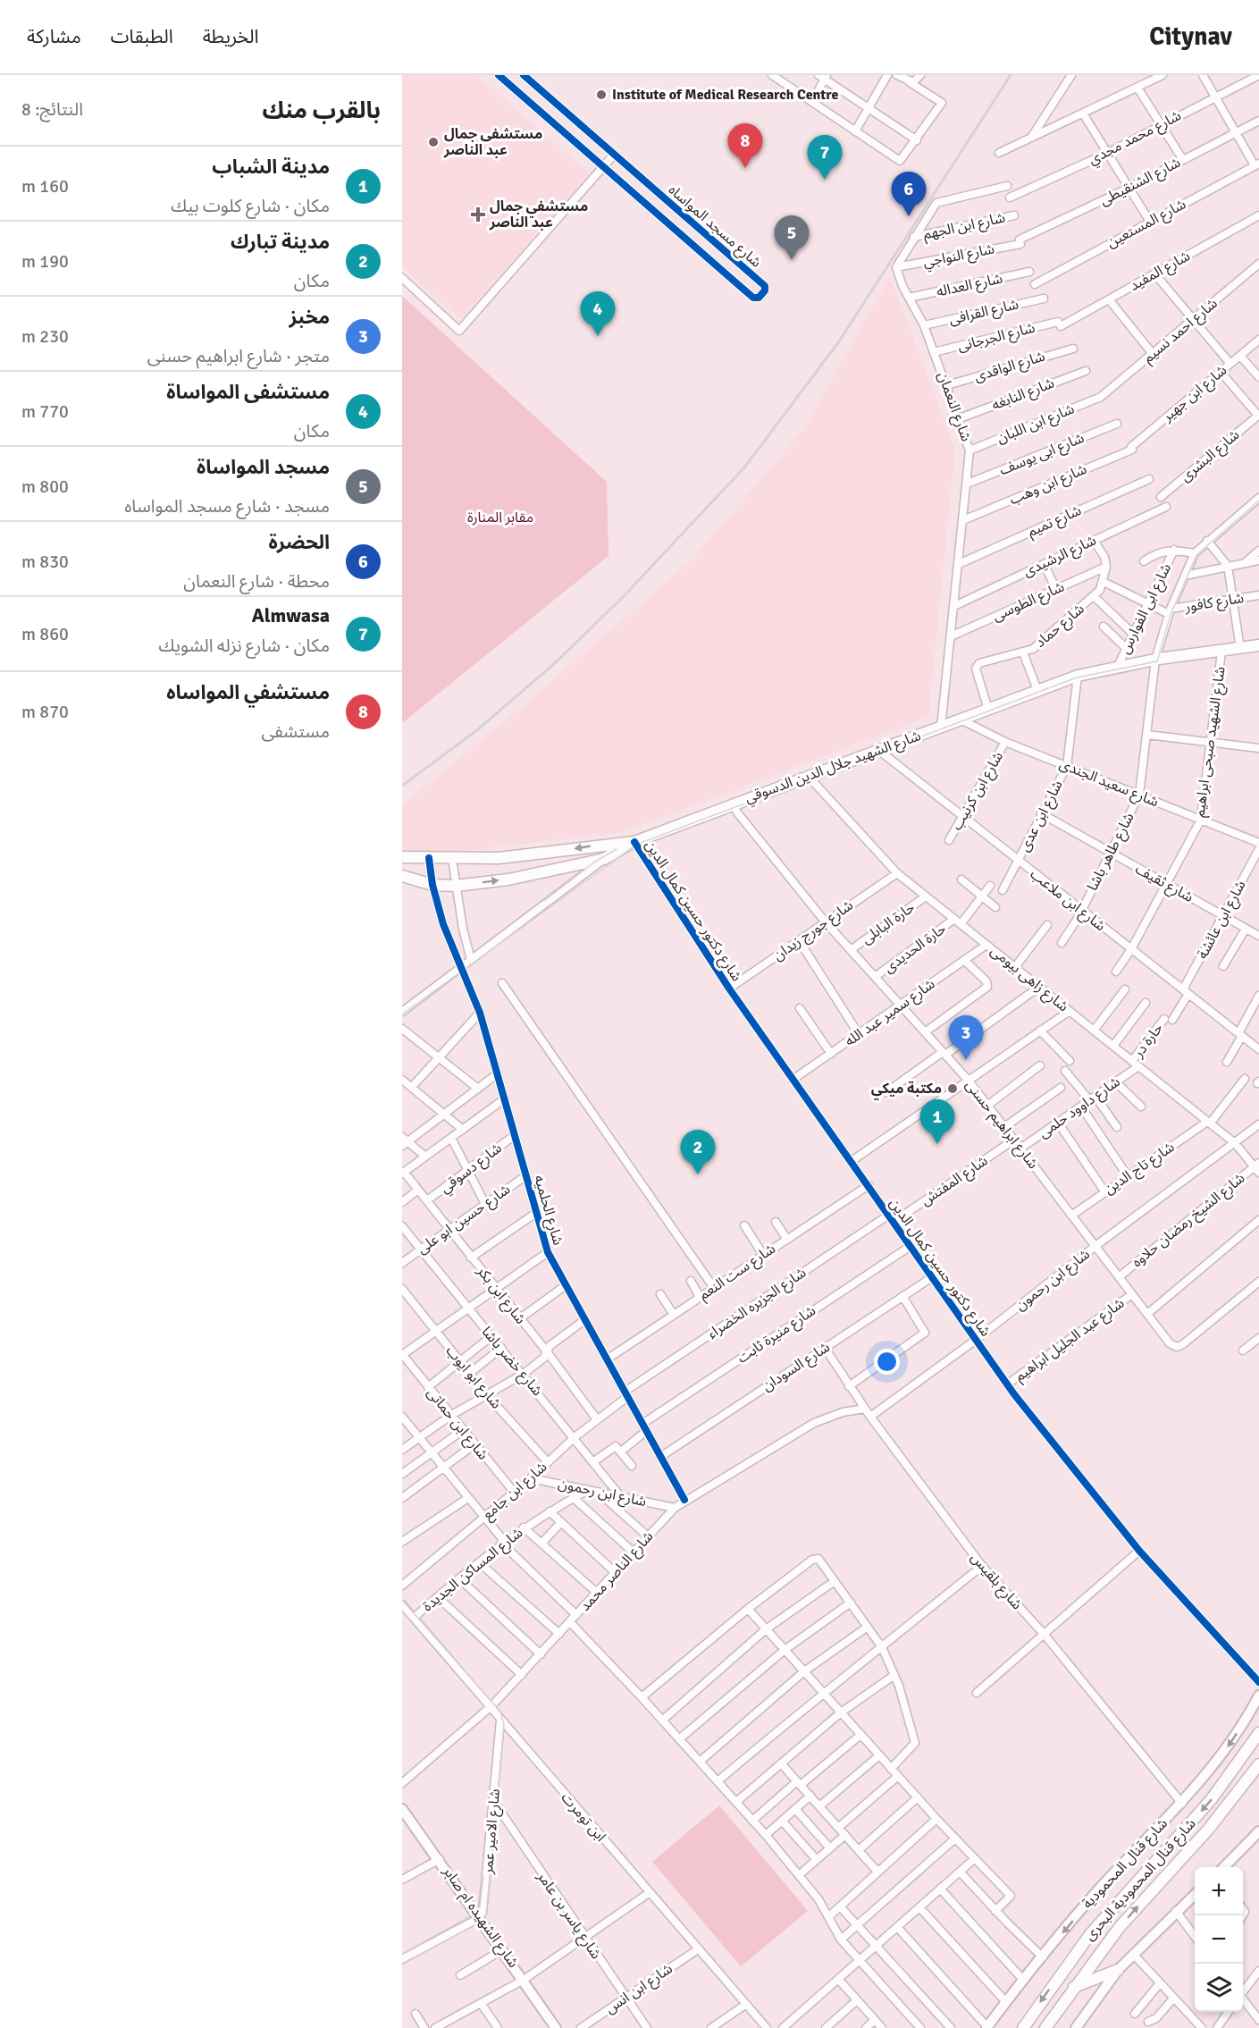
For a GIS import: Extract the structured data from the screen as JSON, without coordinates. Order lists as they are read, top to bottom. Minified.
{"streets":{"main road":["شارع الشهيد جلال الدين الدسوقي","شارع قنال المحمودية البحرى"],"street":["شارع محمد مجدي","شارع الشنقيطى","شارع المستعين","شارع مسجد المواساه","شارع ابن الجهم","شارع النواجي","شارع المفيد","شارع العداله","شارع القرافى","شارع احمد نسيم","شارع الجرجانى","شارع الواقدى","شارع ابن جهير","شارع النابغه","شارع النعمان","شارع ابن اللبان","شارع ابى يوسف","شارع البشرى","شارع ابن وهب","شارع تميم","شارع الرشيدى","شارع الطوسى","شارع كافور","شارع ابى الفوارس","شارع حماد","شارع الشهيد صبحى ابراهيم","شارع سعيد الجندى","شارع ابن كرنيب","شارع ابن عدى","شارع طاهر باشا","شارع ثقيف","شارع ابن ملاعب","شارع دكتور حسين كمال الدين","شارع ابن عائشة","حارة البابلى","شارع جورج زيدان","حارة الحديدى","شارع زاهى بيومى","شارع سمير عبد الله","حارة در","شارع داوود حلمى","شارع ابراهيم حسنى","شارع دسوقي","شارع تاج الدين","شارع المفتش","شارع الحلميه","شارع حسين ابو على","شارع الشيخ رمضان حلاوه","شارع ست النعم","شارع ابن رحمون","شارع ابن بكر","شارع الجزيره الخضراء","شارع منيرة ثابت","شارع عبد الجليل ابراهيم","شارع خضر باشا","شارع السودان","شارع ابو ايوب","شارع ابن حماتى","شارع ابن جامع","شارع المساكن الجديدة","شارع الناصر محمد","شارع بلقيس","ابن تومرت","شارع الامير عمر","شارع قنال المحمودية","شارع ياسر بن عامر","شارع الشهيده ام صابر","شارع ابن انس"]},"crossings":[["شارع الشنقيطى","شارع النواجي"],["شارع النواجي","شارع النعمان"],["شارع المفيد","شارع الجرجانى"],["شارع العداله","شارع النعمان"],["شارع القرافى","شارع النعمان"],["شارع احمد نسيم","شارع ابن اللبان"],["شارع الجرجانى","شارع النعمان"],["شارع الواقدى","شارع النعمان"],["شارع ابن جهير","شارع ابن وهب"],["شارع النابغه","شارع النعمان"],["شارع النعمان","شارع ابن اللبان"],["شارع النعمان","شارع ابى يوسف"],["شارع النعمان","شارع ابن وهب"],["شارع النعمان","شارع تميم"],["شارع النعمان","شارع الرشيدى"],["شارع النعمان","شارع الطوسى"],["شارع النعمان","شارع الشهيد جلال الدين الدسوقي"],["شارع الطوسى","شارع حماد"],["شارع كافور","شارع طاهر باشا"],["شارع ابى الفوارس","شارع الشهيد جلال الدين الدسوقي"],["شارع حماد","شارع الشهيد جلال الدين الدسوقي"],["شارع الشهيد صبحى ابراهيم","شارع الشهيد جلال الدين الدسوقي"],["شارع الشهيد صبحى ابراهيم","شارع سعيد الجندى"],["شارع الشهيد صبحى ابراهيم","شارع ثقيف"],["شارع الشهيد صبحى ابراهيم","شارع ابن ملاعب"],["شارع الشهيد جلال الدين الدسوقي","شارع سعيد الجندى"],["شارع الشهيد جلال الدين الدسوقي","شارع ابن عدى"],["شارع الشهيد جلال الدين الدسوقي","شارع طاهر باشا"],["شارع الشهيد جلال الدين الدسوقي","شارع ابن ملاعب"],["شارع الشهيد جلال الدين الدسوقي","شارع دكتور حسين كمال الدين"],["شارع الشهيد جلال الدين الدسوقي","شارع زاهى بيومى"],["شارع الشهيد جلال الدين الدسوقي","شارع ابراهيم حسنى"],["شارع الشهيد جلال الدين الدسوقي","شارع الحلميه"],["شارع سعيد الجندى","شارع ابن كرنيب"],["شارع سعيد الجندى","شارع ابن عدى"],["شارع سعيد الجندى","شارع طاهر باشا"],["شارع ابن كرنيب","شارع ابن ملاعب"],["شارع ابن عدى","شارع ثقيف"],["شارع ابن عدى","شارع ابن ملاعب"],["شارع طاهر باشا","شارع ثقيف"],["شارع طاهر باشا","شارع ابن ملاعب"],["شارع ثقيف","شارع ابن عائشة"],["شارع ابن ملاعب","شارع ابن عائشة"],["شارع دكتور حسين كمال الدين","شارع جورج زيدان"],["شارع دكتور حسين كمال الدين","شارع سمير عبد الله"],["شارع دكتور حسين كمال الدين","شارع المفتش"],["شارع دكتور حسين كمال الدين","شارع ست النعم"],["شارع دكتور حسين كمال الدين","شارع ابن رحمون"],["شارع دكتور حسين كمال الدين","شارع الجزيره الخضراء"],["شارع دكتور حسين كمال الدين","شارع منيرة ثابت"],["شارع دكتور حسين كمال الدين","شارع عبد الجليل ابراهيم"],["شارع دكتور حسين كمال الدين","شارع السودان"],["شارع ابن عائشة","حارة در"],["حارة البابلى","شارع زاهى بيومى"],["حارة البابلى","شارع ابراهيم حسنى"],["شارع جورج زيدان","شارع زاهى بيومى"],["شارع جورج زيدان","شارع ابراهيم حسنى"],["حارة الحديدى","شارع زاهى بيومى"],["حارة الحديدى","شارع ابراهيم حسنى"],["شارع زاهى بيومى","شارع سمير عبد الله"],["شارع زاهى بيومى","حارة در"],["شارع زاهى بيومى","شارع داوود حلمى"],["شارع زاهى بيومى","شارع تاج الدين"],["شارع زاهى بيومى","شارع الشيخ رمضان حلاوه"],["شارع زاهى بيومى","شارع ابن رحمون"],["شارع سمير عبد الله","شارع ابراهيم حسنى"],["حارة در","شارع داوود حلمى"],["شارع داوود حلمى","شارع ابراهيم حسنى"],["شارع ابراهيم حسنى","شارع تاج الدين"],["شارع ابراهيم حسنى","شارع المفتش"],["شارع ابراهيم حسنى","شارع الشيخ رمضان حلاوه"],["شارع ابراهيم حسنى","شارع ابن رحمون"],["شارع ابراهيم حسنى","شارع عبد الجليل ابراهيم"],["شارع دسوقي","شارع الحلميه"],["شارع دسوقي","شارع ابن بكر"],["شارع المفتش","شارع الجزيره الخضراء"],["شارع الحلميه","شارع حسين ابو على"],["شارع الحلميه","شارع ست النعم"],["شارع الحلميه","شارع الجزيره الخضراء"],["شارع الحلميه","شارع منيرة ثابت"],["شارع الحلميه","شارع السودان"],["شارع الحلميه","شارع ابن جامع"],["شارع الحلميه","شارع الناصر محمد"],["شارع حسين ابو على","شارع ابن بكر"],["شارع حسين ابو على","شارع خضر باشا"],["شارع ابن رحمون","شارع خضر باشا"],["شارع ابن رحمون","شارع ابن جامع"],["شارع ابن رحمون","شارع المساكن الجديدة"],["شارع ابن رحمون","شارع الناصر محمد"],["شارع ابن رحمون","شارع بلقيس"],["شارع ابن بكر","شارع ابن جامع"],["شارع الجزيره الخضراء","شارع ابن جامع"],["شارع خضر باشا","شارع ابن جامع"],["شارع السودان","شارع بلقيس"],["شارع ابو ايوب","شارع ابن جامع"],["شارع ابن حماتى","شارع ابن جامع"],["شارع المساكن الجديدة","ابن تومرت"],["شارع الناصر محمد","شارع بلقيس"],["شارع الناصر محمد","ابن تومرت"],["شارع بلقيس","شارع قنال المحمودية"],["ابن تومرت","شارع الامير عمر"],["ابن تومرت","شارع ابن انس"],["شارع الامير عمر","شارع ياسر بن عامر"],["شارع الامير عمر","شارع الشهيده ام صابر"],["شارع ياسر بن عامر","شارع ابن انس"]],"parks":["مقابر المنارة"],"places":{"other":["Institute of Medical Research Centre","مستشفى جمال عبد الناصر","مكتبة ميكي"],"health":["مستشفي جمال عبد الناصر"]},"page":{"header":"Citynav","nav":["الخريطة","الطبقات","مشاركة"],"heading":["بالقرب منك","النتائج: 8"],"pins":["8","7","6","5","4","3","1","2"],"list":[{"mark":"1","name":"مدينة الشباب","note":"مكان · شارع كلوت بيك","value":"160 m"},{"mark":"2","name":"مدينة تبارك","note":"مكان","value":"190 m"},{"mark":"3","name":"مخبز","note":"متجر · شارع ابراهيم حسنى","value":"230 m"},{"mark":"4","name":"مستشفى المواساة","note":"مكان","value":"770 m"},{"mark":"5","name":"مسجد المواساة","note":"مسجد · شارع مسجد المواساه","value":"800 m"},{"mark":"6","name":"الحضرة","note":"محطة · شارع النعمان","value":"830 m"},{"mark":"7","name":"Almwasa","note":"مكان · شارع نزله الشويك","value":"860 m"},{"mark":"8","name":"مستشفي المواساه","note":"مستشفى","value":"870 m"}],"map_buttons":["+","−"]}}
